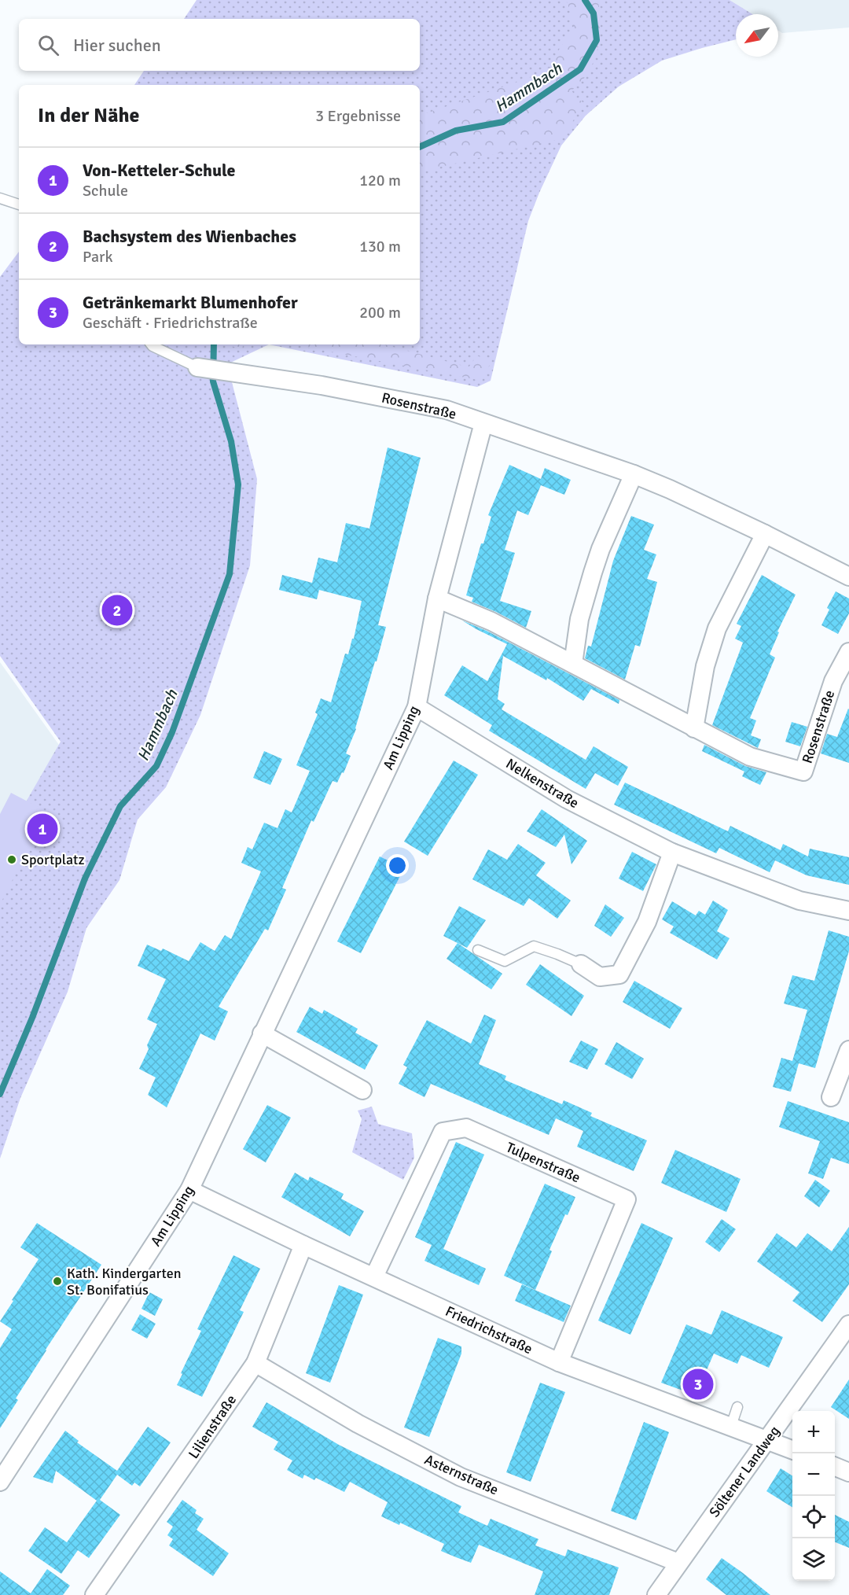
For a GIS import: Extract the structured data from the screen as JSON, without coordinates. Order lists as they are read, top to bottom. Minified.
{"streets":{"street":["Rosenstraße","Am Lipping","Nelkenstraße","Tulpenstraße","Friedrichstraße","Lilienstraße","Söltener Landweg","Asternstraße"]},"crossings":[["Rosenstraße","Am Lipping"],["Am Lipping","Nelkenstraße"],["Am Lipping","Friedrichstraße"],["Tulpenstraße","Friedrichstraße"],["Friedrichstraße","Lilienstraße"],["Friedrichstraße","Söltener Landweg"],["Lilienstraße","Asternstraße"],["Söltener Landweg","Asternstraße"]],"water":["Hammbach"],"places":["Sportplatz","Kath. Kindergarten St. Bonifatius"],"north":"bottom left","page":{"search":"Hier suchen","heading":["In der Nähe","3 Ergebnisse"],"list":[{"mark":"1","name":"Von-Ketteler-Schule","note":"Schule","value":"120 m"},{"mark":"2","name":"Bachsystem des Wienbaches","note":"Park","value":"130 m"},{"mark":"3","name":"Getränkemarkt Blumenhofer","note":"Geschäft · Friedrichstraße","value":"200 m"}],"pins":["2","1","3"],"map_buttons":["+","−"]}}
